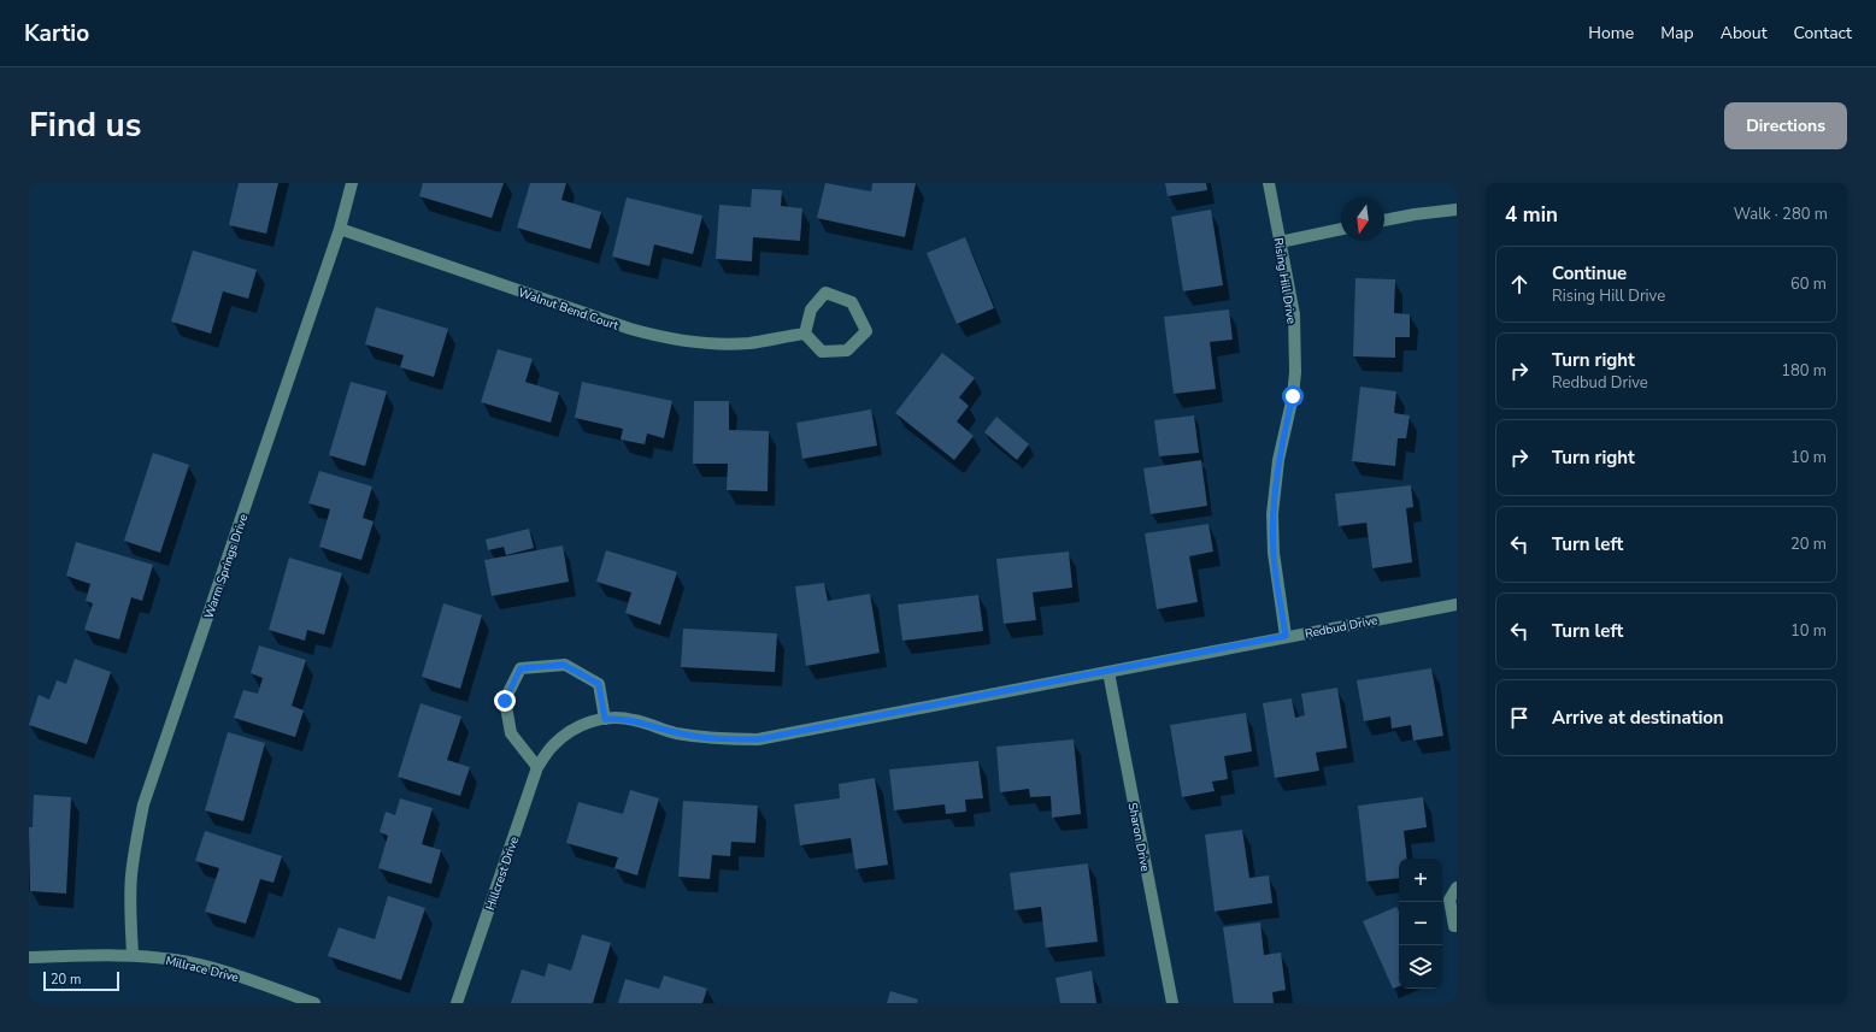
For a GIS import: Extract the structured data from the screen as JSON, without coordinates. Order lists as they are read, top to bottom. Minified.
{"streets":{"street":["Rising Hill Drive","Walnut Bend Court","Warm Springs Drive","Redbud Drive","Sharon Drive","Hillcrest Drive","Millrace Drive"]},"crossings":[["Rising Hill Drive","Redbud Drive"],["Walnut Bend Court","Warm Springs Drive"],["Warm Springs Drive","Millrace Drive"],["Redbud Drive","Sharon Drive"],["Redbud Drive","Hillcrest Drive"]],"scale_bar":"20 m","north":"bottom","page":{"header":"Kartio","nav":["Home","Map","About","Contact"],"title":"Find us","buttons":"Directions","heading":["4 min","Walk · 280 m"],"list":[["Continue","Rising Hill Drive","60 m"],["Turn right","Redbud Drive","180 m"],["Turn right","10 m"],["Turn left","20 m"],["Turn left","10 m"],"Arrive at destination"],"map_buttons":["+","−"],"scale":"20 m"}}
